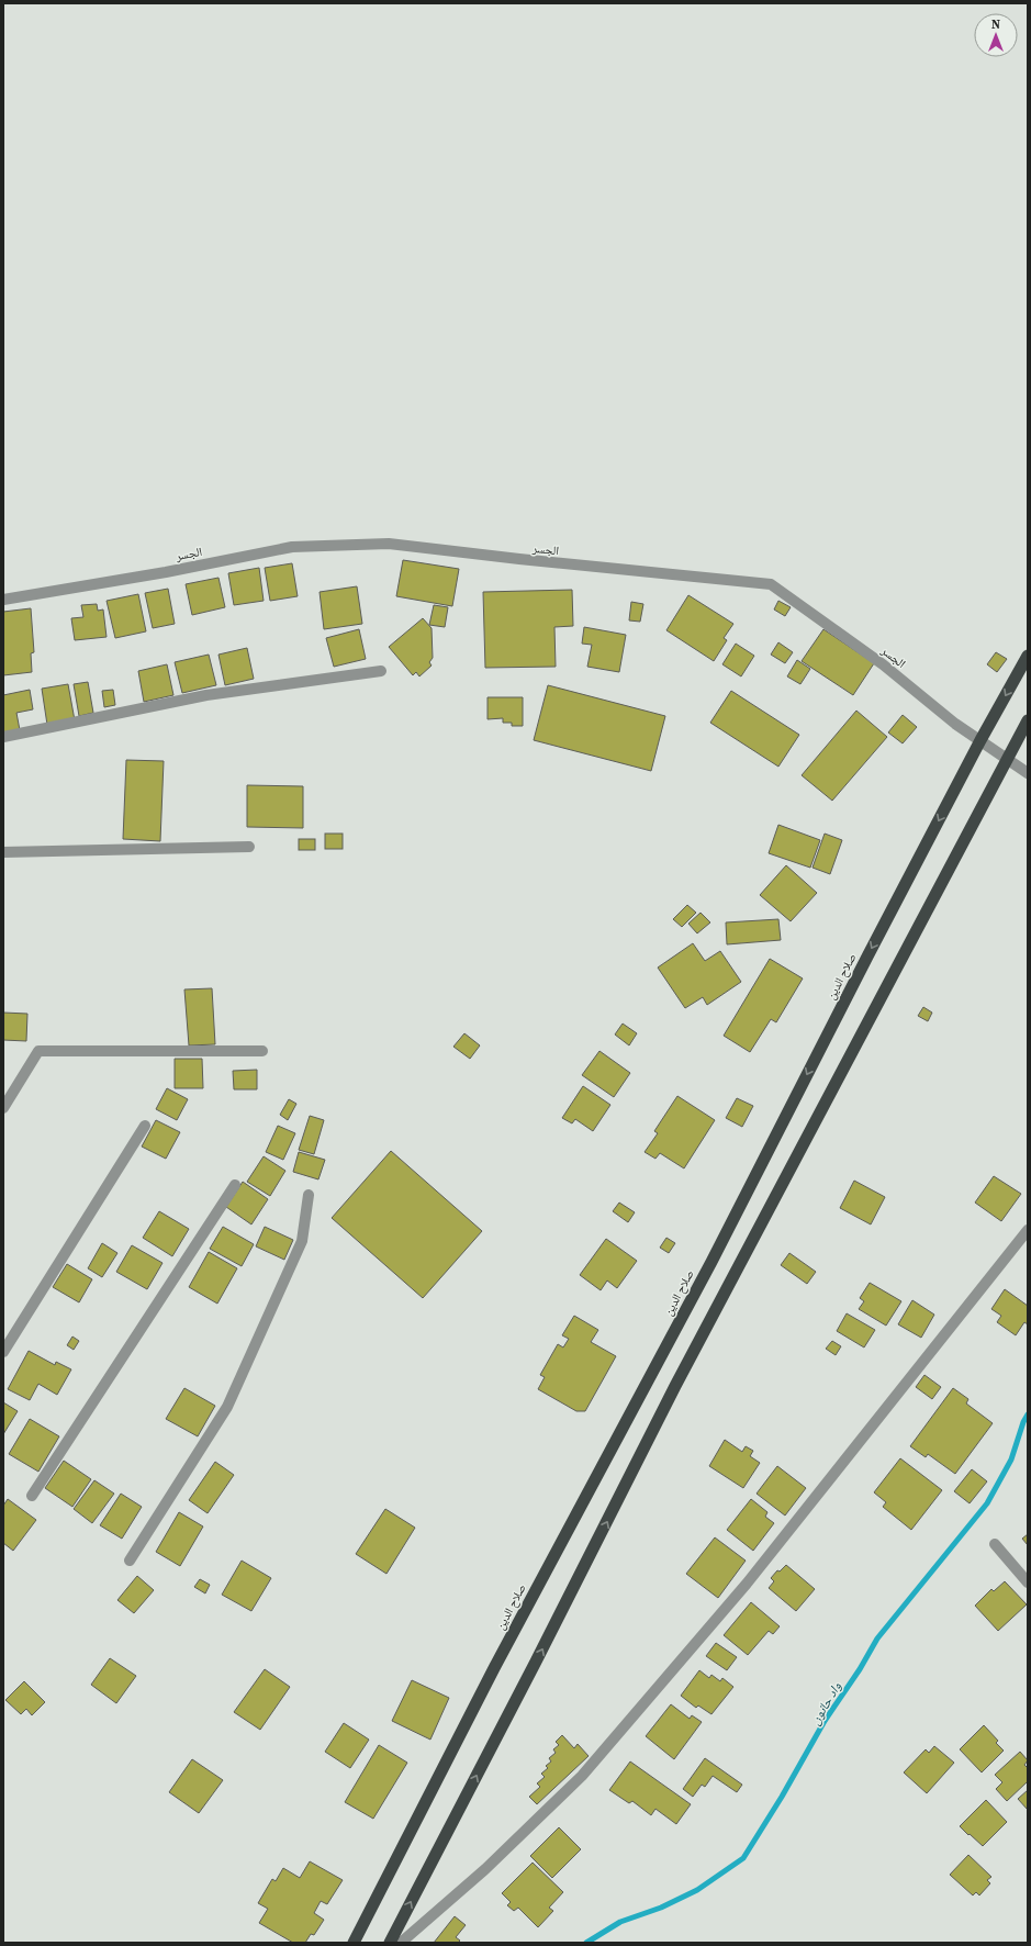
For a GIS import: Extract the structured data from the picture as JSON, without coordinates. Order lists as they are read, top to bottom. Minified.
{"streets":{"highway":["صلاح الدين"],"street":["الجسر"]},"crossings":[["الجسر","صلاح الدين"]],"water":["واد حانون"],"north":"top"}
